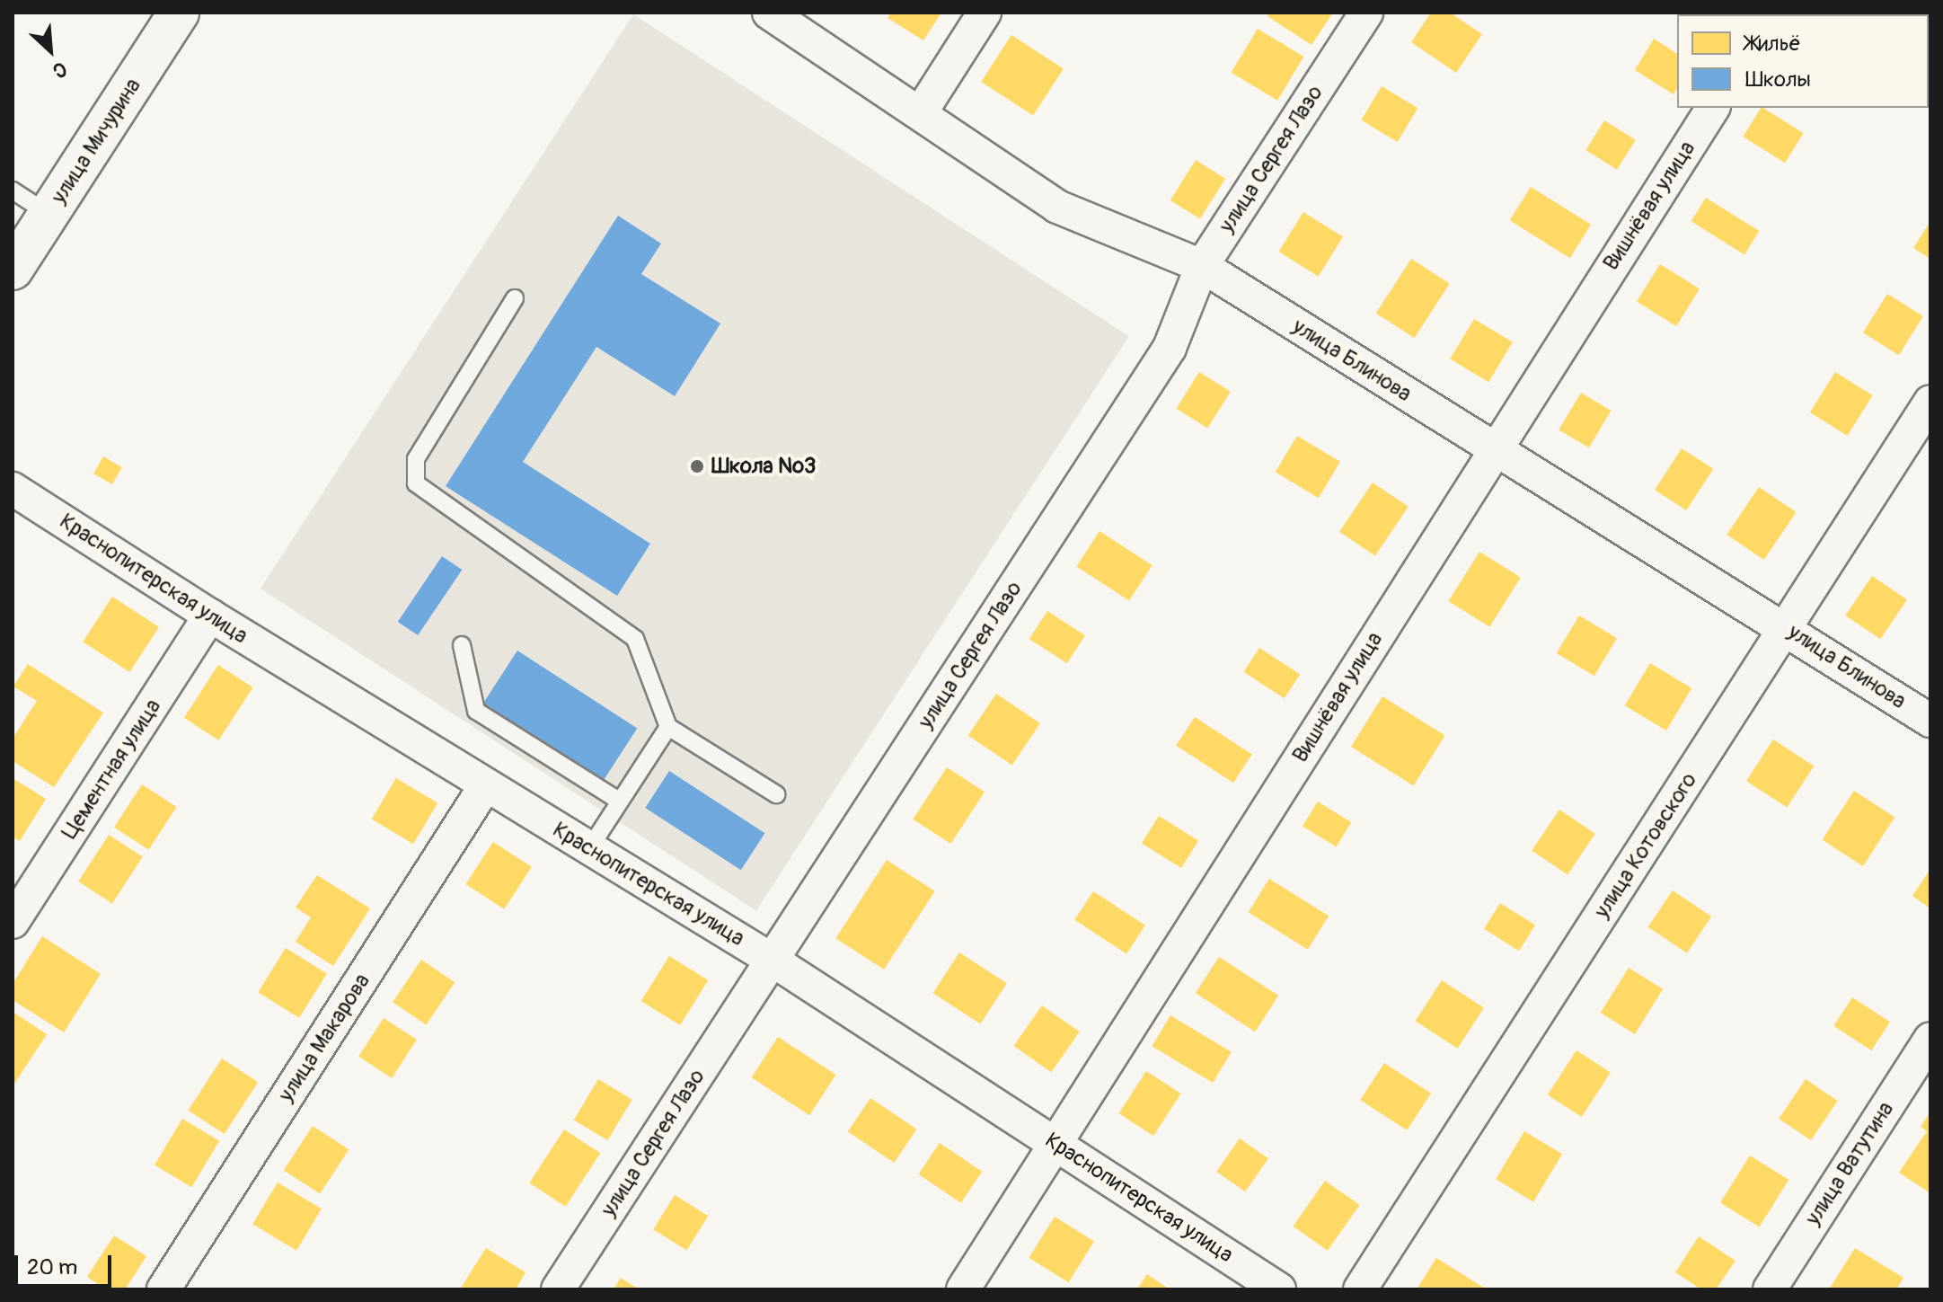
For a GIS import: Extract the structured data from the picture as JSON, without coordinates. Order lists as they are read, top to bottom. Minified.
{"streets":{"street":["улица Мичурина","улица Сергея Лазо","Вишнёвая улица","улица Блинова","Краснопитерская улица","Цементная улица","улица Котовского","улица Макарова","улица Ватутина"]},"crossings":[["улица Сергея Лазо","улица Блинова"],["улица Сергея Лазо","Краснопитерская улица"],["Вишнёвая улица","улица Блинова"],["Вишнёвая улица","Краснопитерская улица"],["улица Блинова","улица Котовского"],["Краснопитерская улица","Цементная улица"],["Краснопитерская улица","улица Макарова"]],"places":["Школа №3"],"legend":["Жильё","Школы"],"scale_bar":"20 m","north":"bottom right"}
